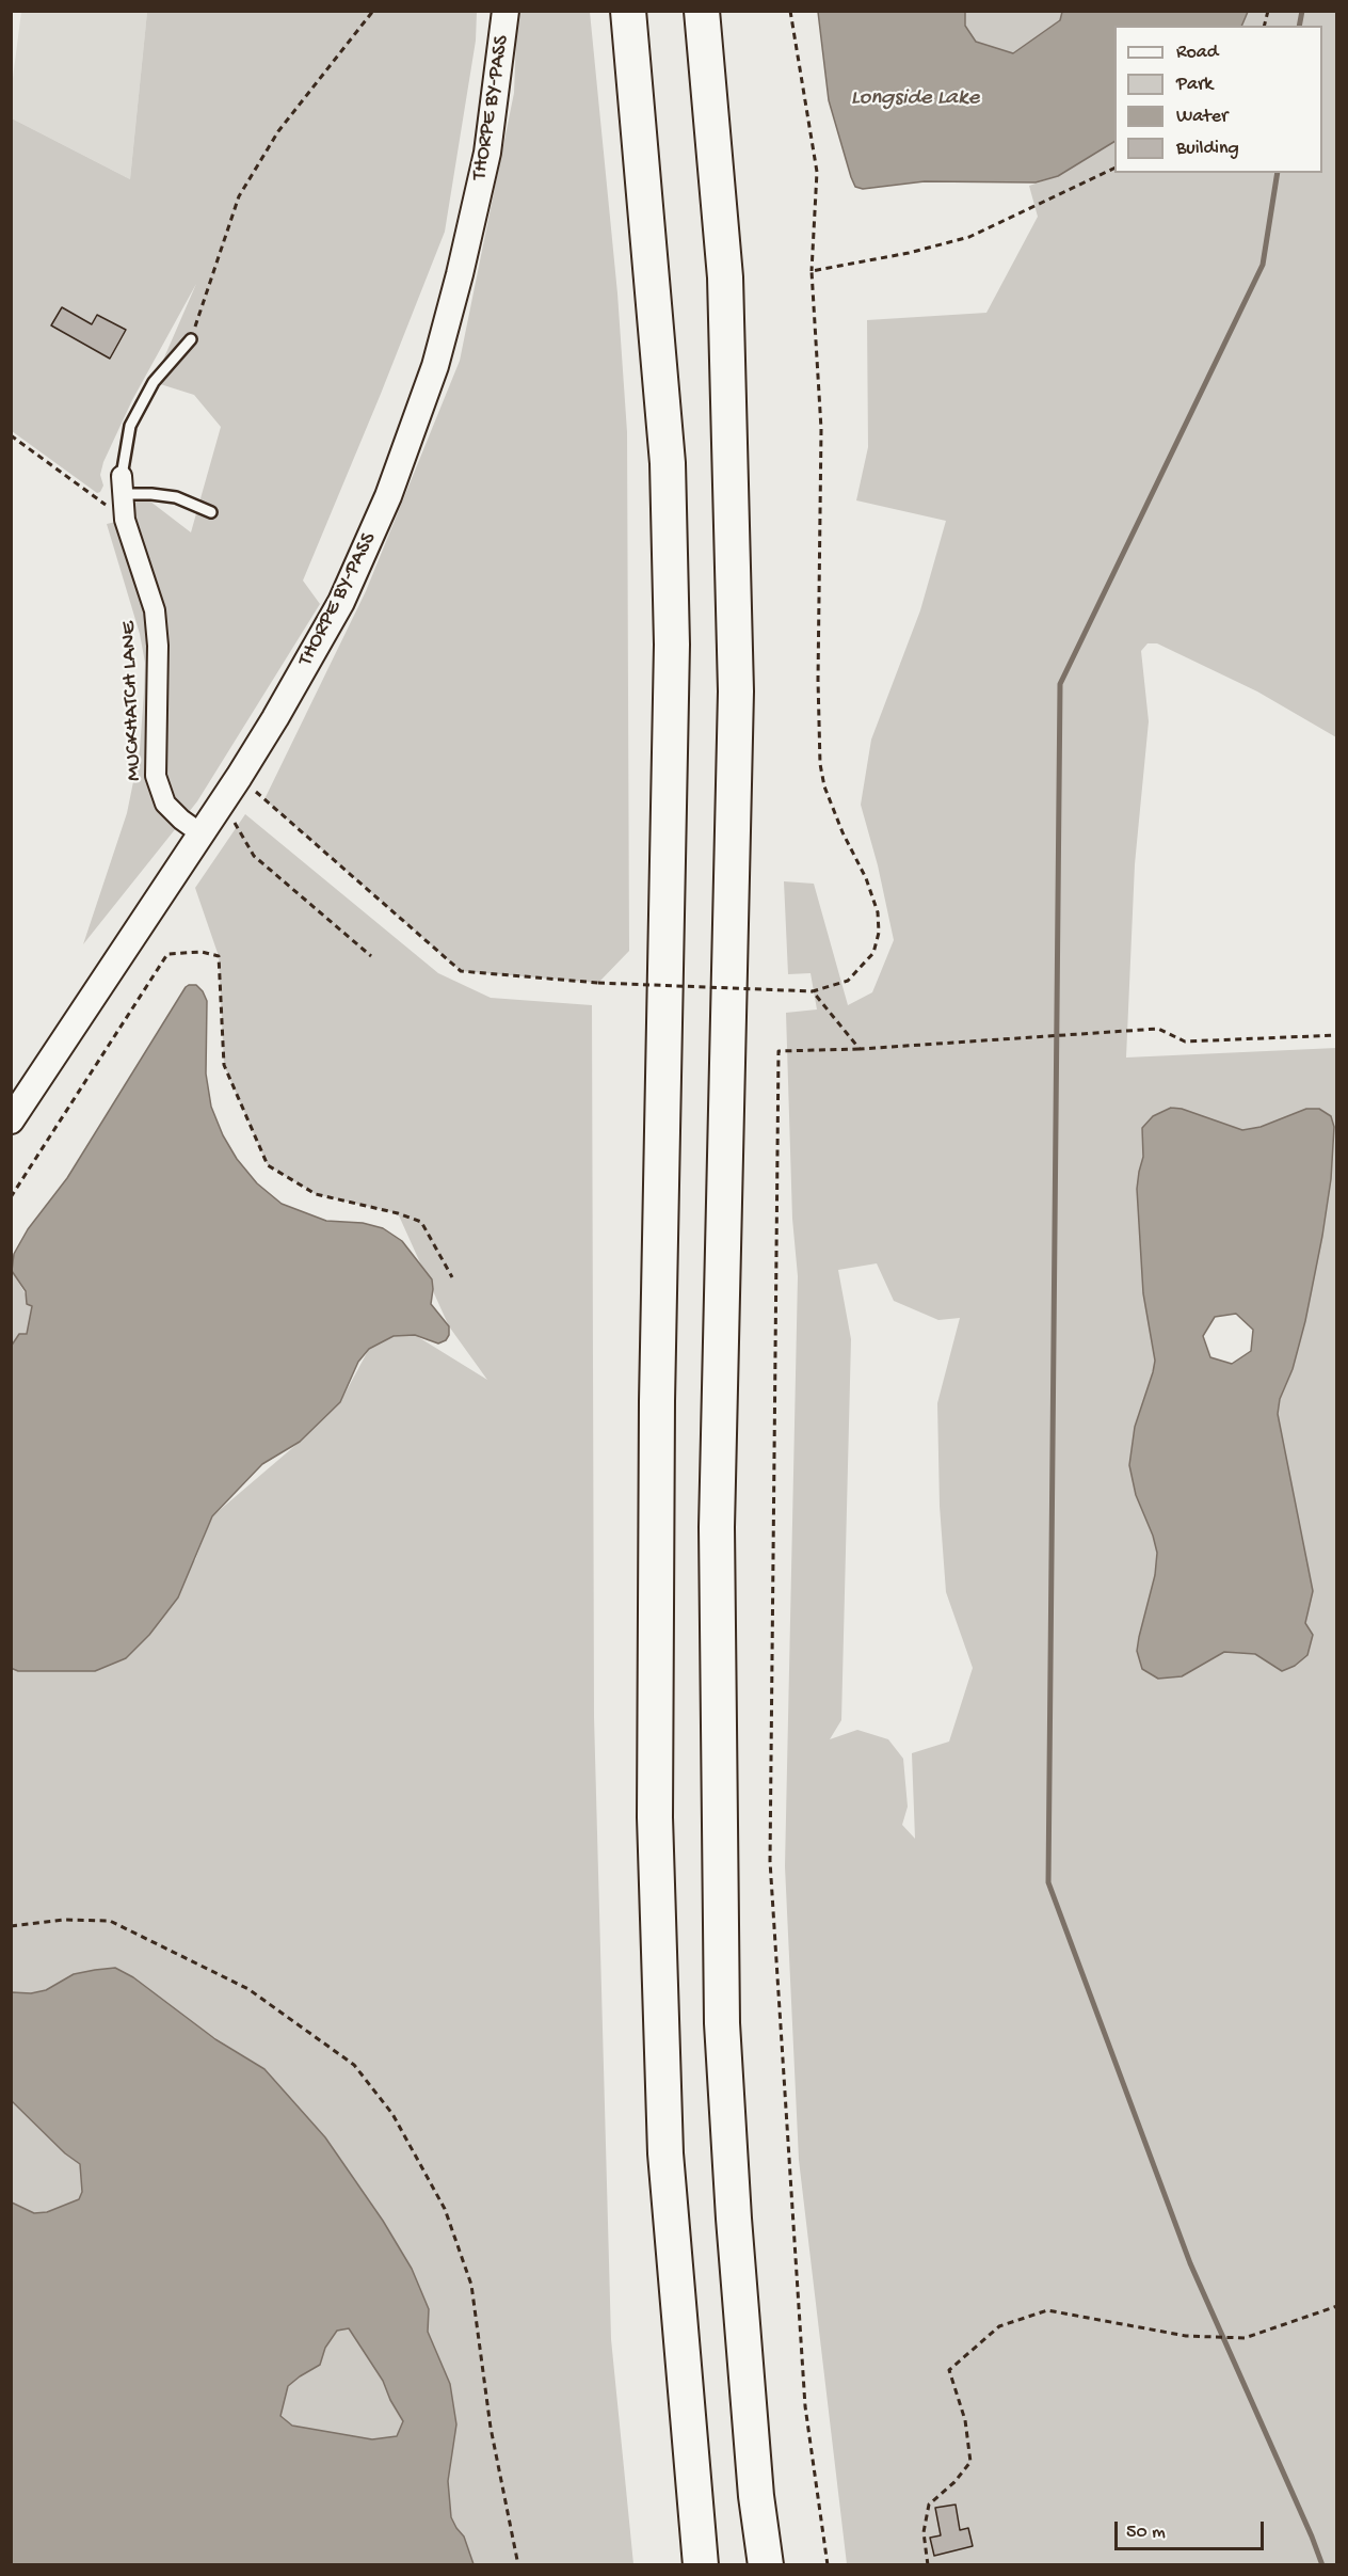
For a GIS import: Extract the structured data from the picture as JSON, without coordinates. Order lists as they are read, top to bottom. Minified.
{"streets":{"main road":["THORPE BY-PASS"],"street":["MUCKHATCH LANE"]},"crossings":[["THORPE BY-PASS","MUCKHATCH LANE"]],"water":["Longside Lake"],"legend":["Road","Park","Water","Building"],"scale_bar":"50 m"}
